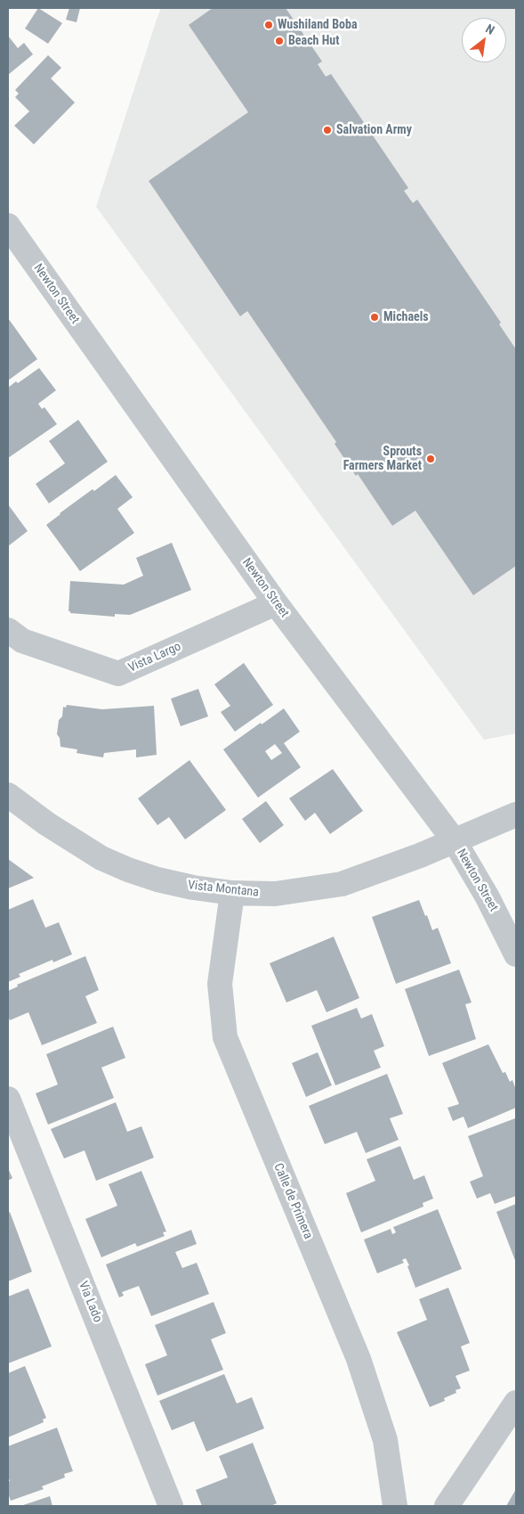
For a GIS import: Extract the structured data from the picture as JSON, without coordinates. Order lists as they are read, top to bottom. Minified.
{"streets":{"street":["Newton Street","Vista Largo","Vista Montana","Calle de Primera","Via Lado"]},"crossings":[["Newton Street","Vista Largo"],["Newton Street","Vista Montana"],["Vista Montana","Calle de Primera"]],"places":["Wushiland Boba","Beach Hut","Salvation Army","Michaels","Sprouts Farmers Market"],"north":"top right"}
